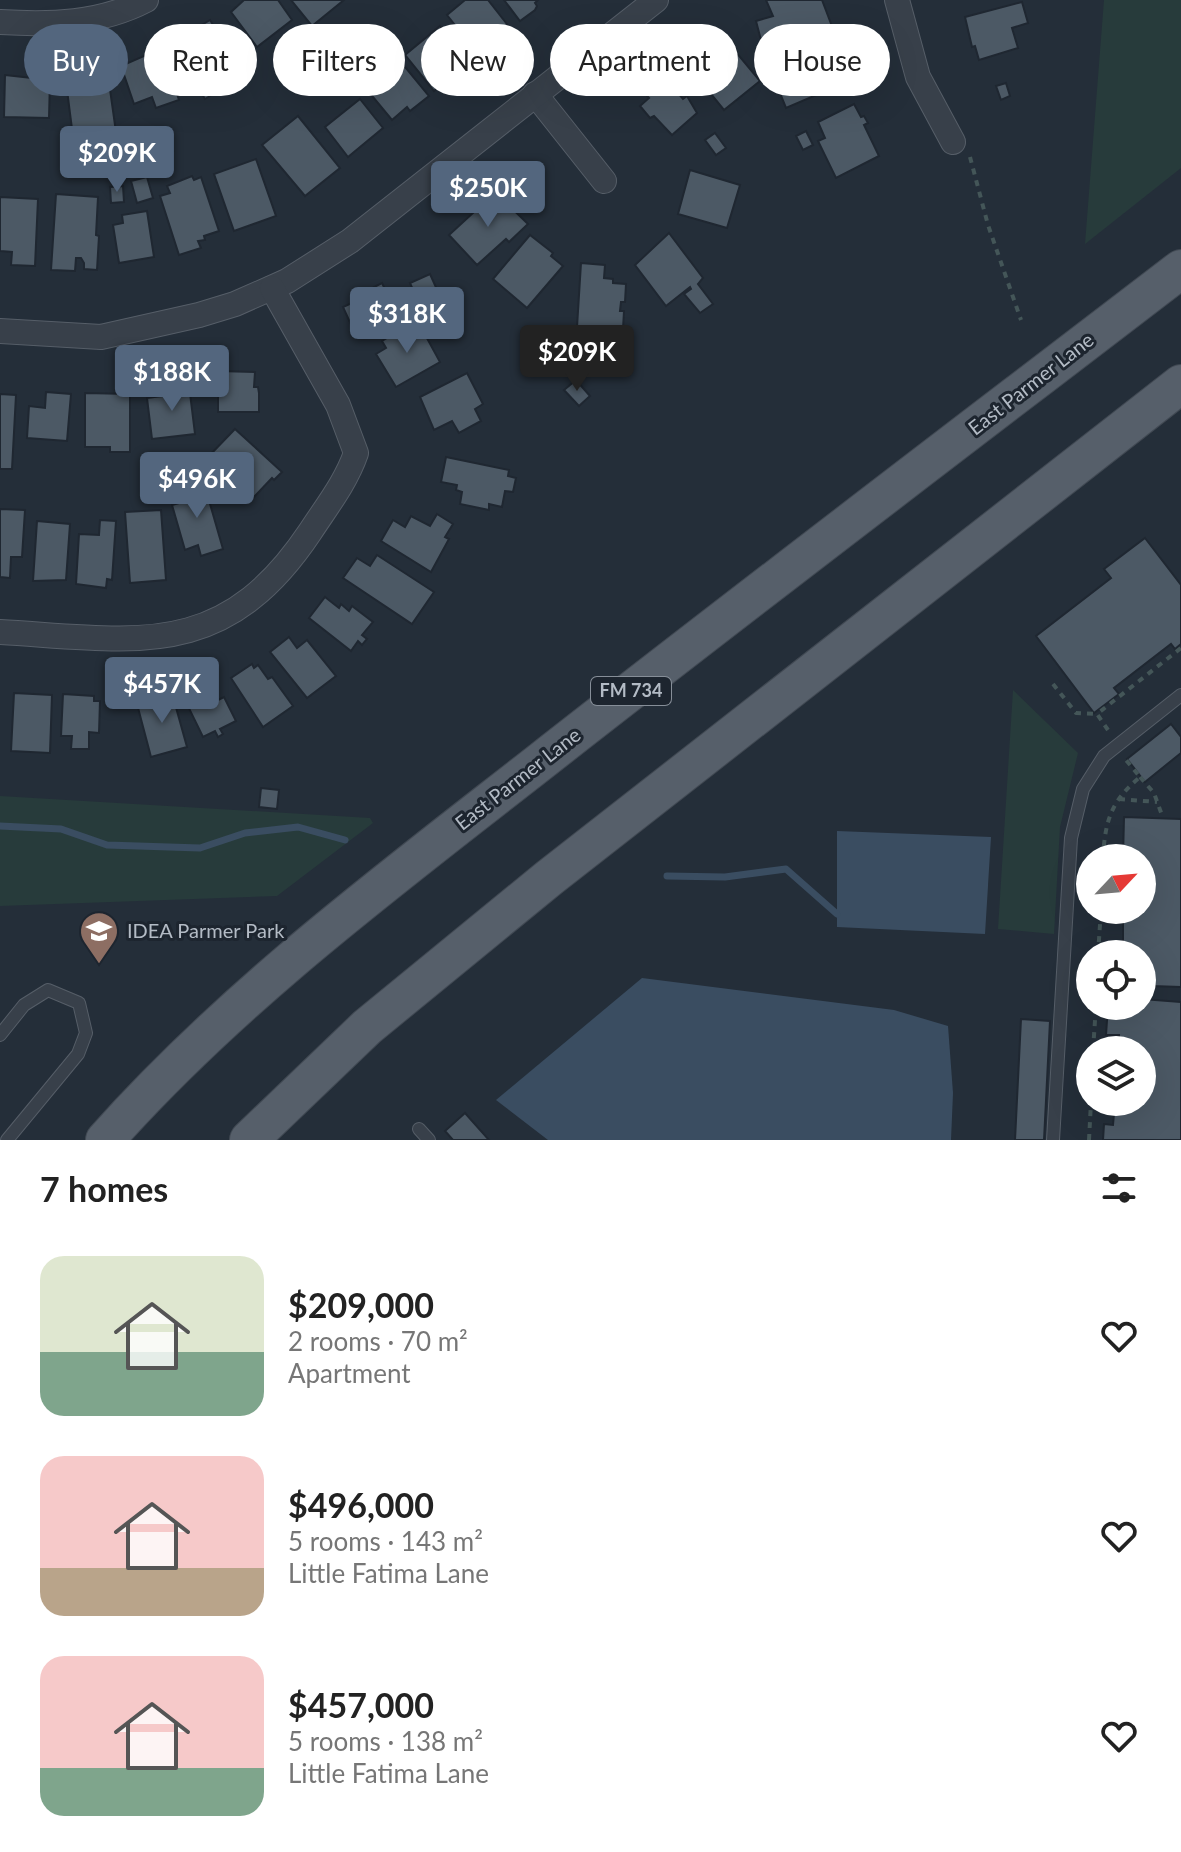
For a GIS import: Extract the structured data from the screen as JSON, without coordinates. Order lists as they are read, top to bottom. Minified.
{"streets":{"main road":["East Parmer Lane","FM 734"]},"places":{"school or university":["IDEA Parmer Park"]},"north":"top right","page":{"chip":["Buy","Rent","Filters","New","Apartment","House"],"price":["$209K","$250K","$318K","$209K","$188K","$496K","$457K"],"heading":"7 homes","list":[{"name":"$209,000","note":"2 rooms · 70 m² · Apartment"},{"name":"$496,000","note":"5 rooms · 143 m² · Little Fatima Lane"},{"name":"$457,000","note":"5 rooms · 138 m² · Little Fatima Lane"}]}}
